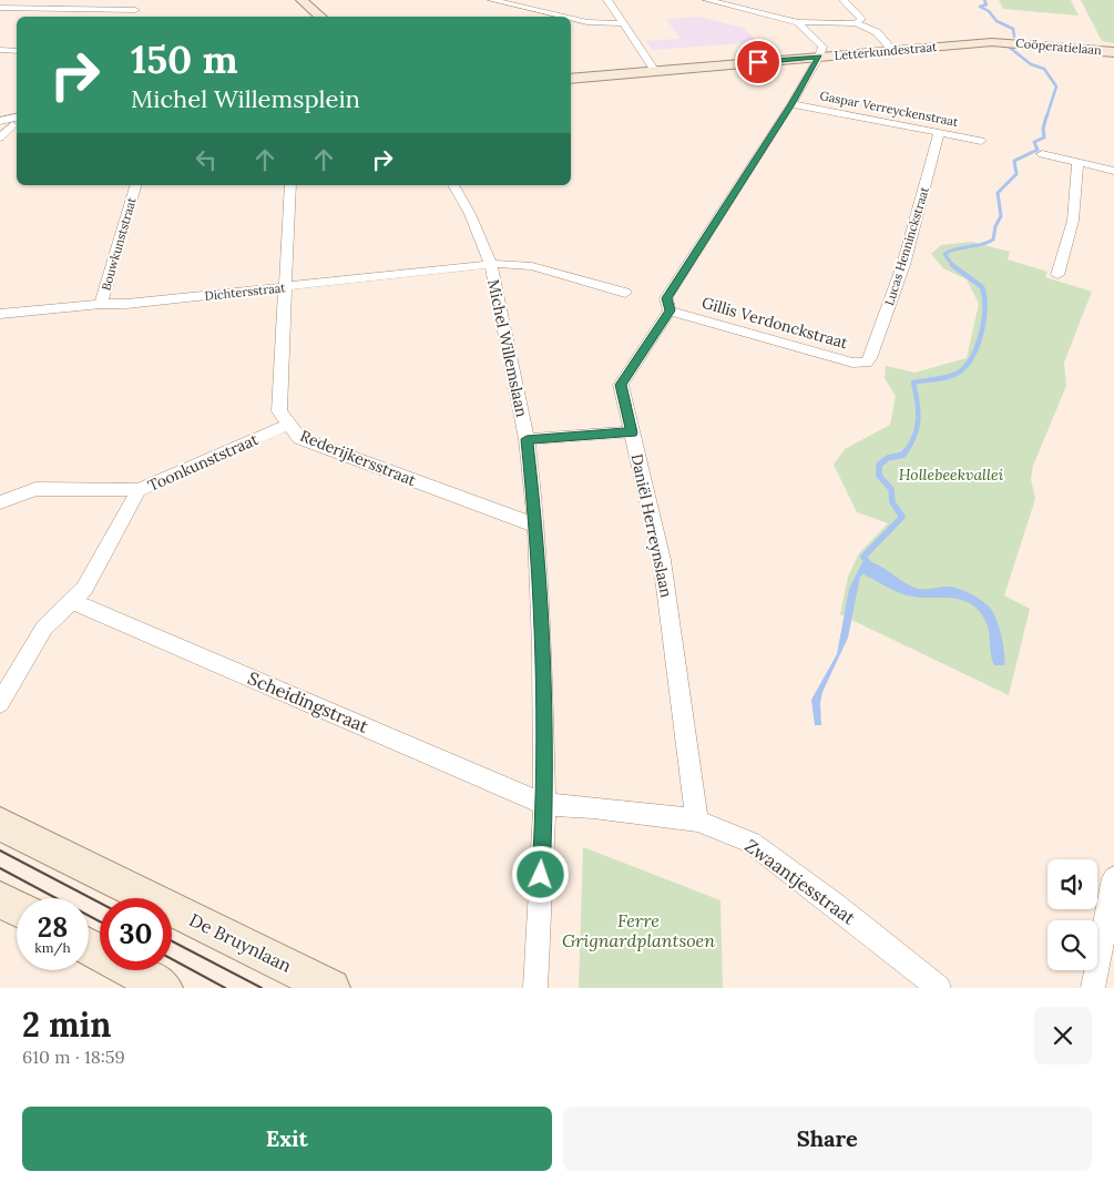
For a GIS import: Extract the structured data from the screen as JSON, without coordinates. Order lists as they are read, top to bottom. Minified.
{"streets":{"street":["Coöperatielaan","Letterkundestraat","Gaspar Verreyckenstraat","Bouwkunststraat","Lucas Henninckstraat","Dichtersstraat","Gillis Verdonckstraat","Michel Willemslaan","Rederijkersstraat","Toonkunststraat","Daniël Herreynslaan","Scheidingstraat","Zwaantjesstraat","De Bruynlaan"]},"crossings":[["Coöperatielaan","Letterkundestraat"],["Letterkundestraat","Daniël Herreynslaan"],["Gaspar Verreyckenstraat","Lucas Henninckstraat"],["Gaspar Verreyckenstraat","Daniël Herreynslaan"],["Bouwkunststraat","Dichtersstraat"],["Lucas Henninckstraat","Gillis Verdonckstraat"],["Dichtersstraat","Michel Willemslaan"],["Dichtersstraat","Rederijkersstraat"],["Gillis Verdonckstraat","Daniël Herreynslaan"],["Michel Willemslaan","Rederijkersstraat"],["Michel Willemslaan","Scheidingstraat"],["Michel Willemslaan","Zwaantjesstraat"],["Rederijkersstraat","Toonkunststraat"],["Toonkunststraat","Scheidingstraat"],["Daniël Herreynslaan","Zwaantjesstraat"],["Scheidingstraat","Zwaantjesstraat"]],"parks":["Hollebeekvallei","Ferre Grignardplantsoen"],"page":{"turn":["150 m","Michel Willemsplein"],"speed":"28 km/h","limit":"30","heading":["2 min","610 m · 18:59"],"buttons":["Exit","Share"]}}
